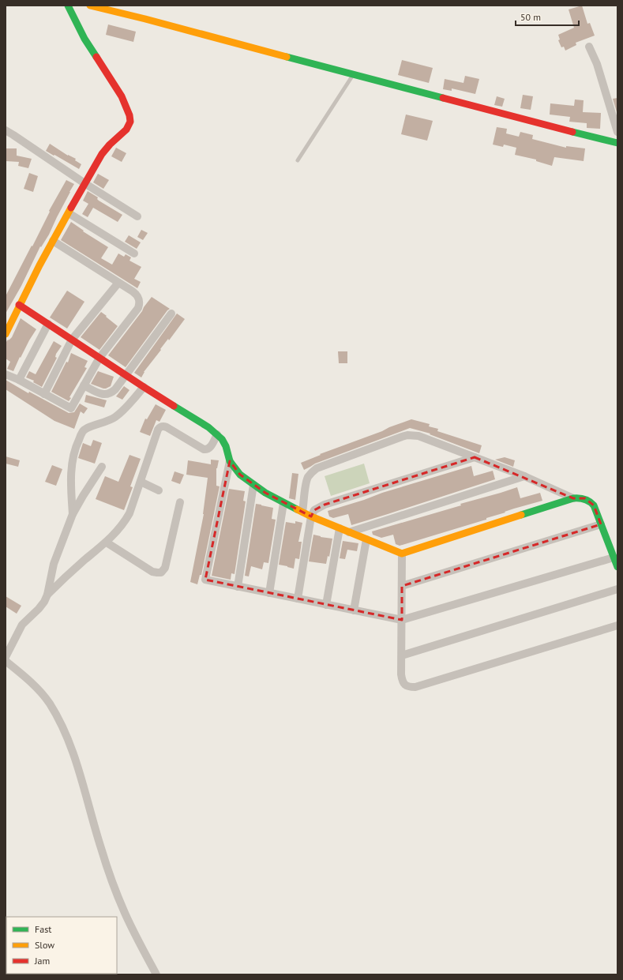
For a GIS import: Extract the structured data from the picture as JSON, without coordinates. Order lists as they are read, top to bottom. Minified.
{"legend":["Fast","Slow","Jam"],"scale_bar":"50 m"}
